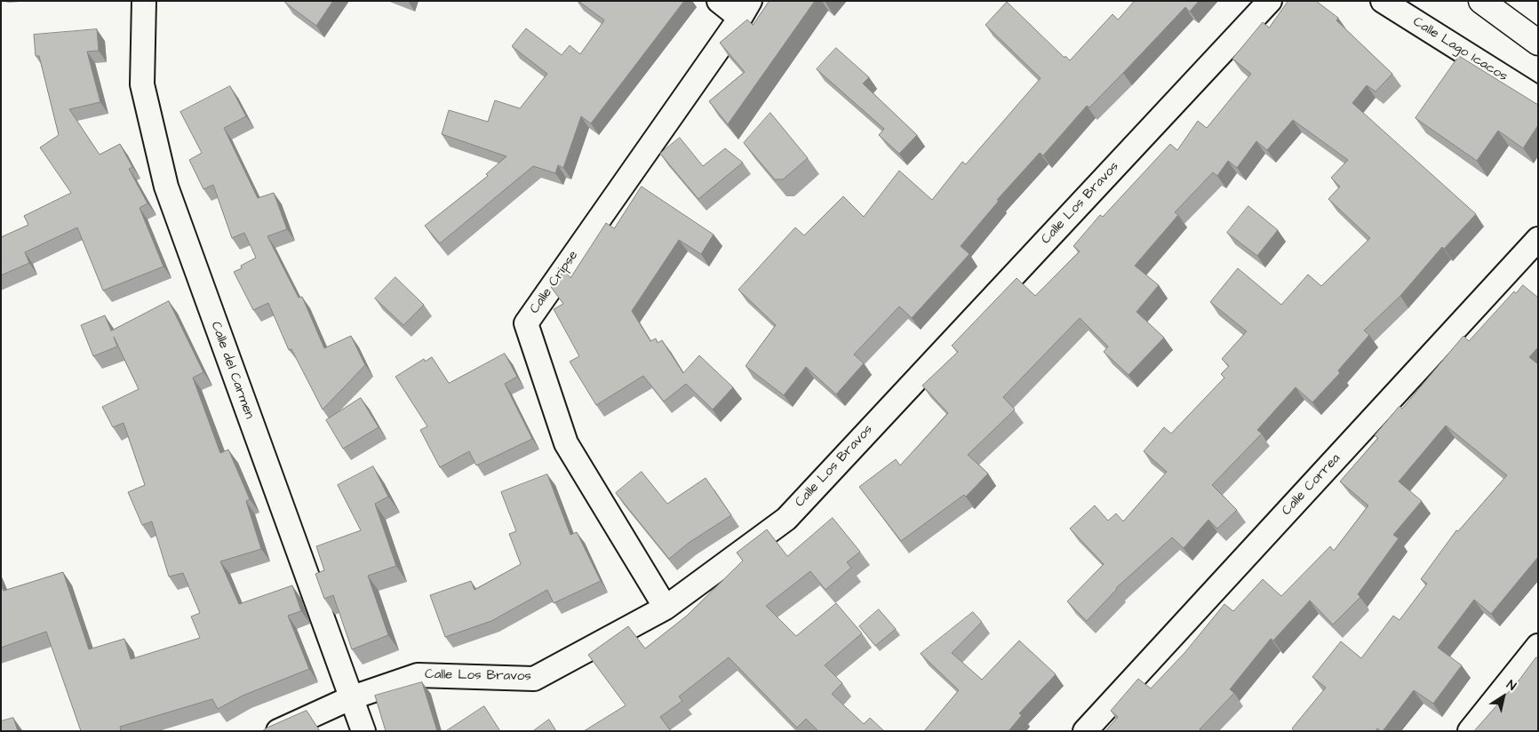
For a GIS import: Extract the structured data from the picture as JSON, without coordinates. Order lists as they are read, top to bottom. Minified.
{"streets":{"street":["Calle Lago Icacos","Calle Los Bravos","Calle Cripse","Calle del Carmen","Calle Correa"]},"crossings":[["Calle Los Bravos","Calle Cripse"],["Calle Los Bravos","Calle del Carmen"]],"north":"top right"}
